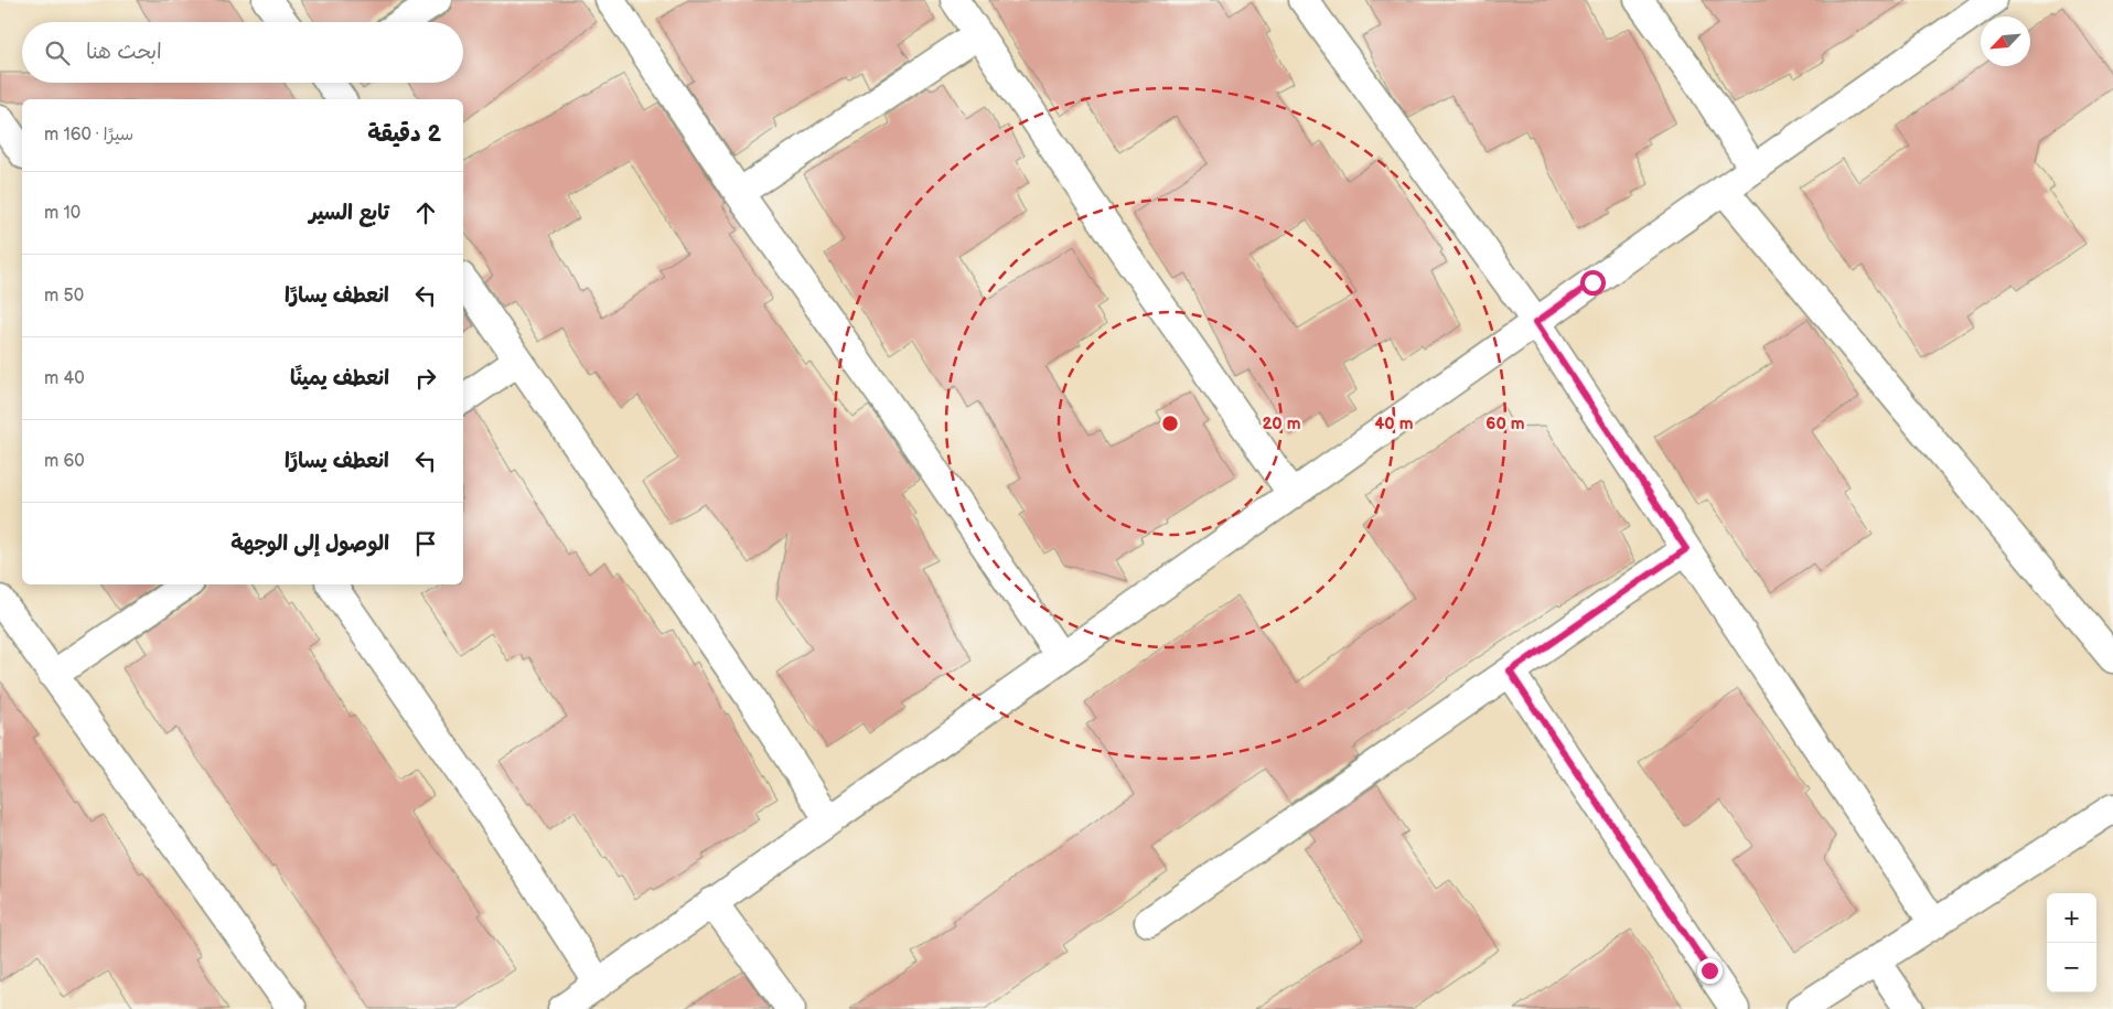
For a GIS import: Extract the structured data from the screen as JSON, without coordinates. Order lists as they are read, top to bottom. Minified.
{"north":"bottom left","page":{"search":"ابحث هنا","heading":["2 دقيقة","سيرًا · 160 m"],"list":[["تابع السير","10 m"],["انعطف يسارًا","50 m"],["انعطف يمينًا","40 m"],["انعطف يسارًا","60 m"],"الوصول إلى الوجهة"],"map_buttons":["+","−"]},"rings":["20 m","40 m","60 m"]}
